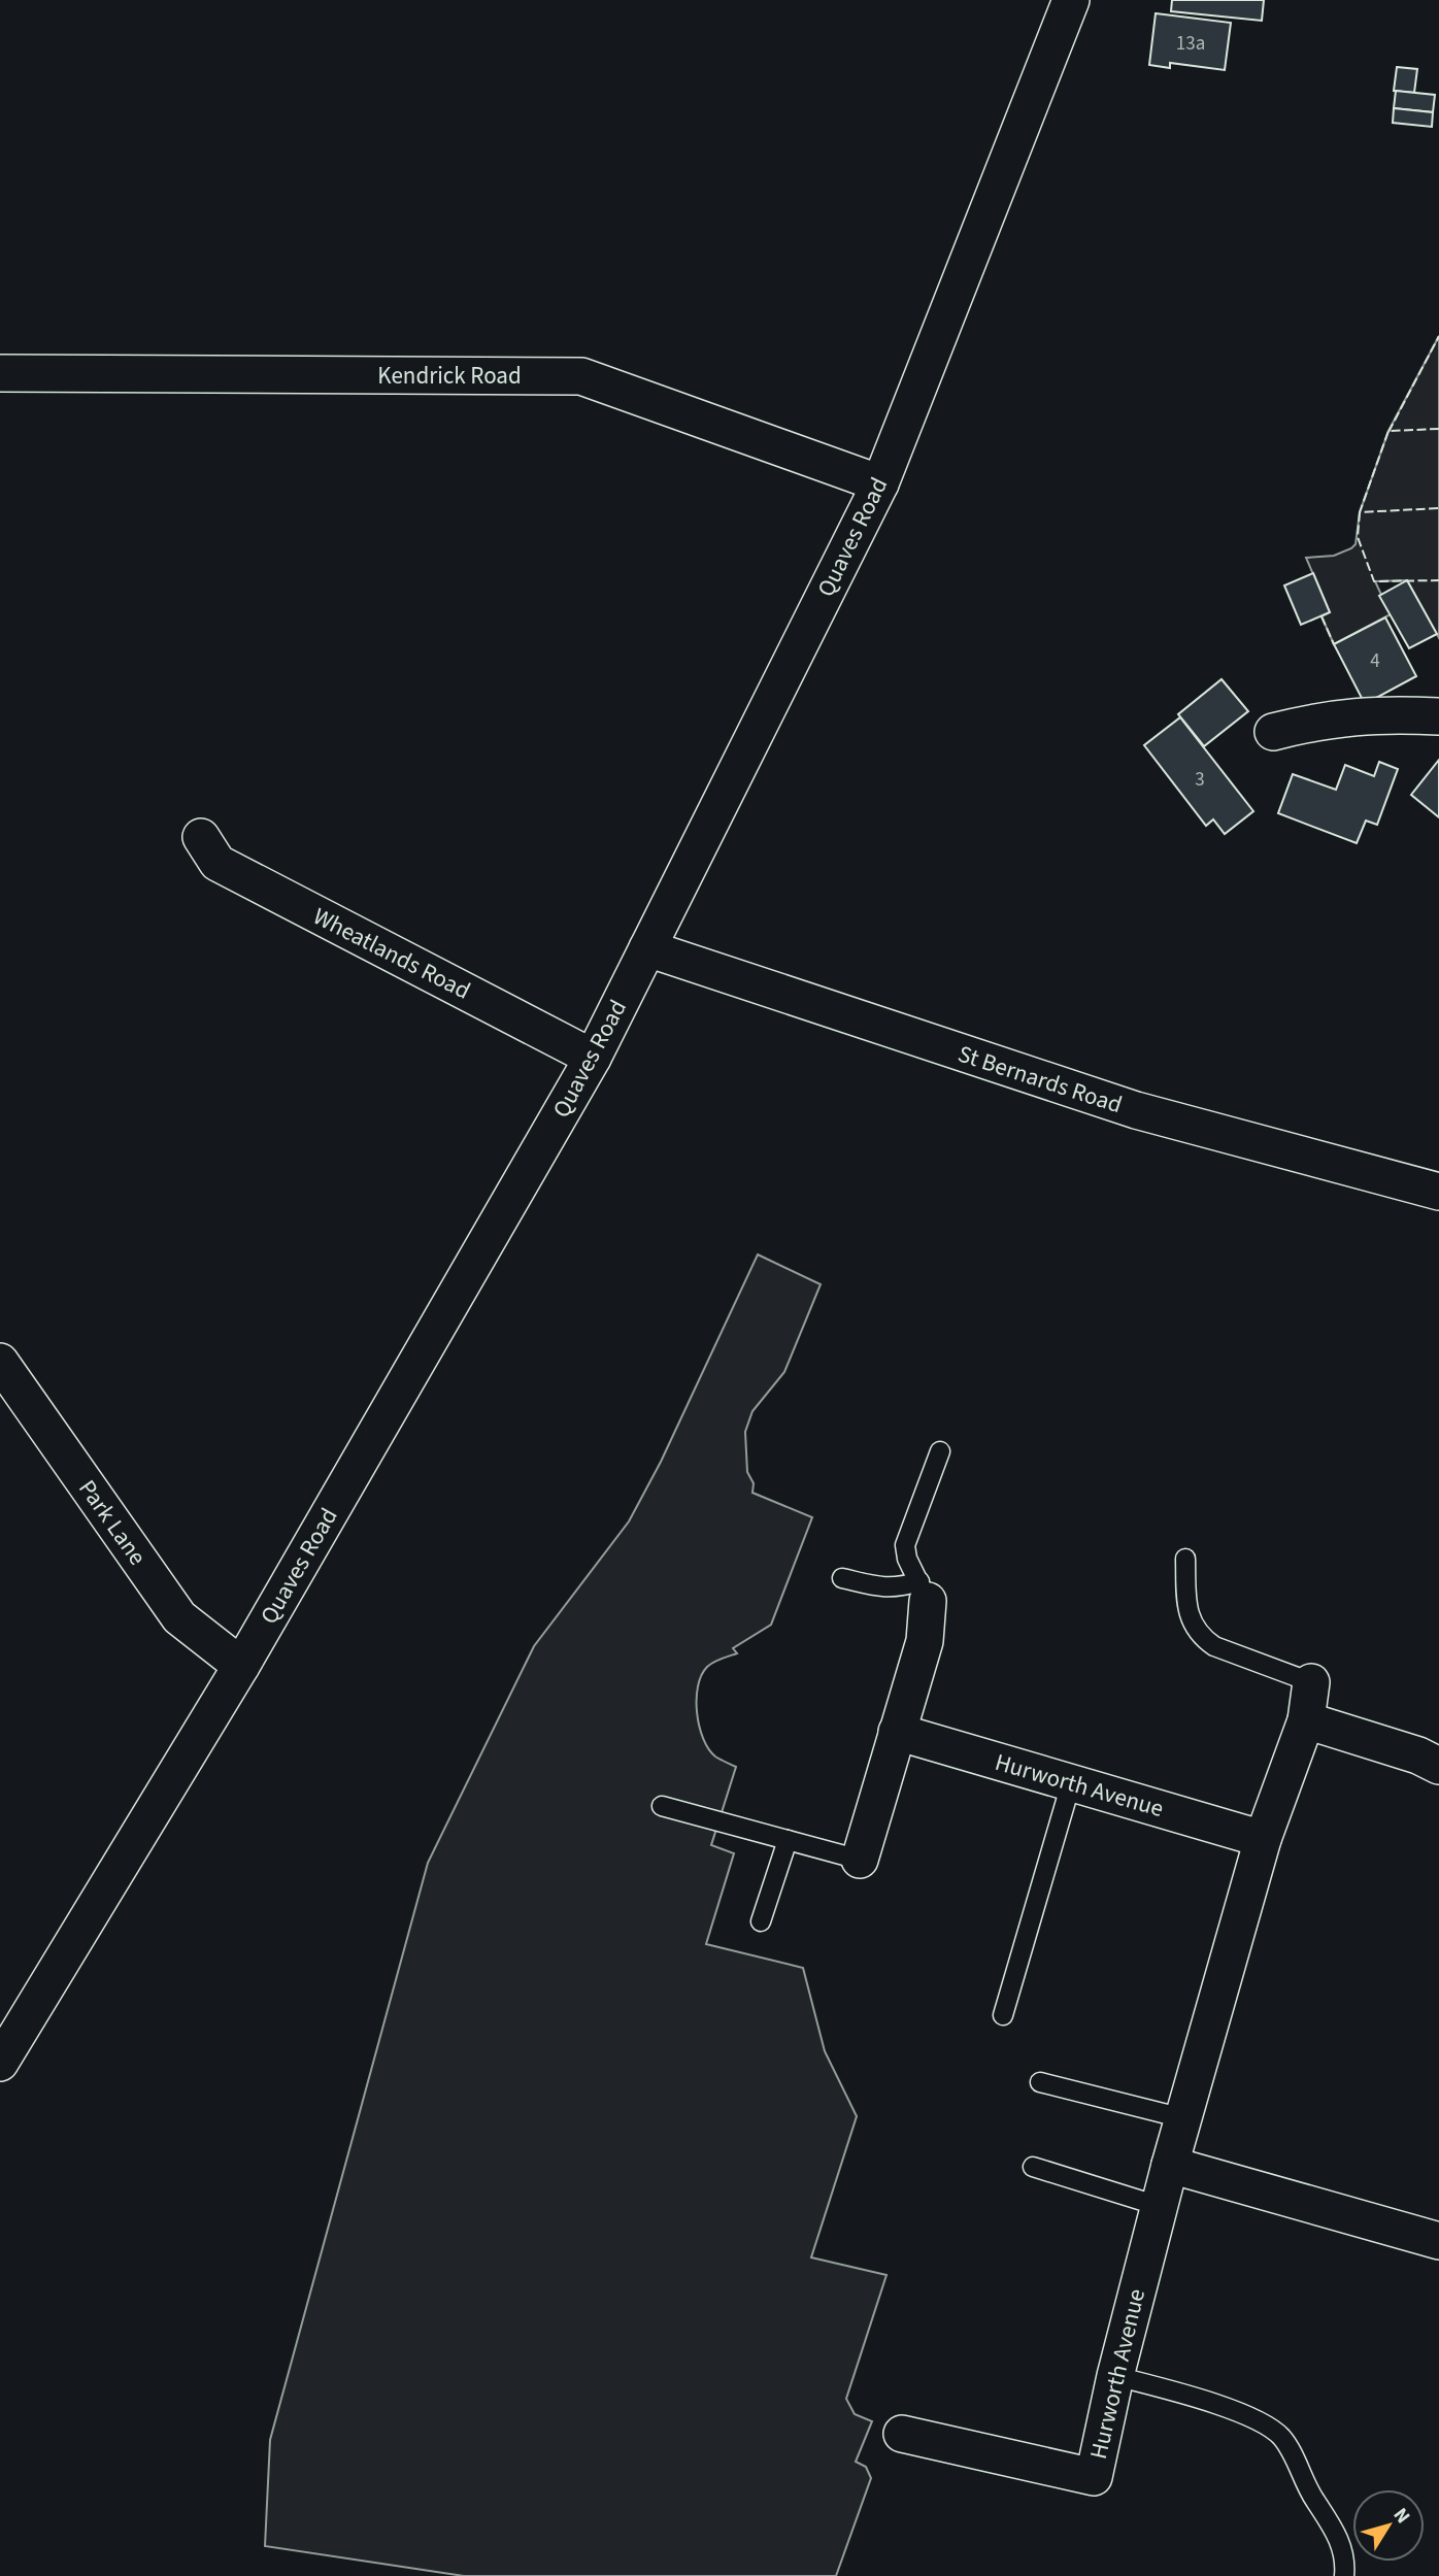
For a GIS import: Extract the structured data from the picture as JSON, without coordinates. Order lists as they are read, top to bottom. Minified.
{"streets":{"street":["Kendrick Road","Quaves Road","Wheatlands Road","St Bernards Road","Park Lane","Hurworth Avenue"]},"crossings":[["Kendrick Road","Quaves Road"],["Quaves Road","Wheatlands Road"],["Quaves Road","St Bernards Road"],["Quaves Road","Park Lane"]],"house_numbers":["13a","4","3"],"north":"top right"}
